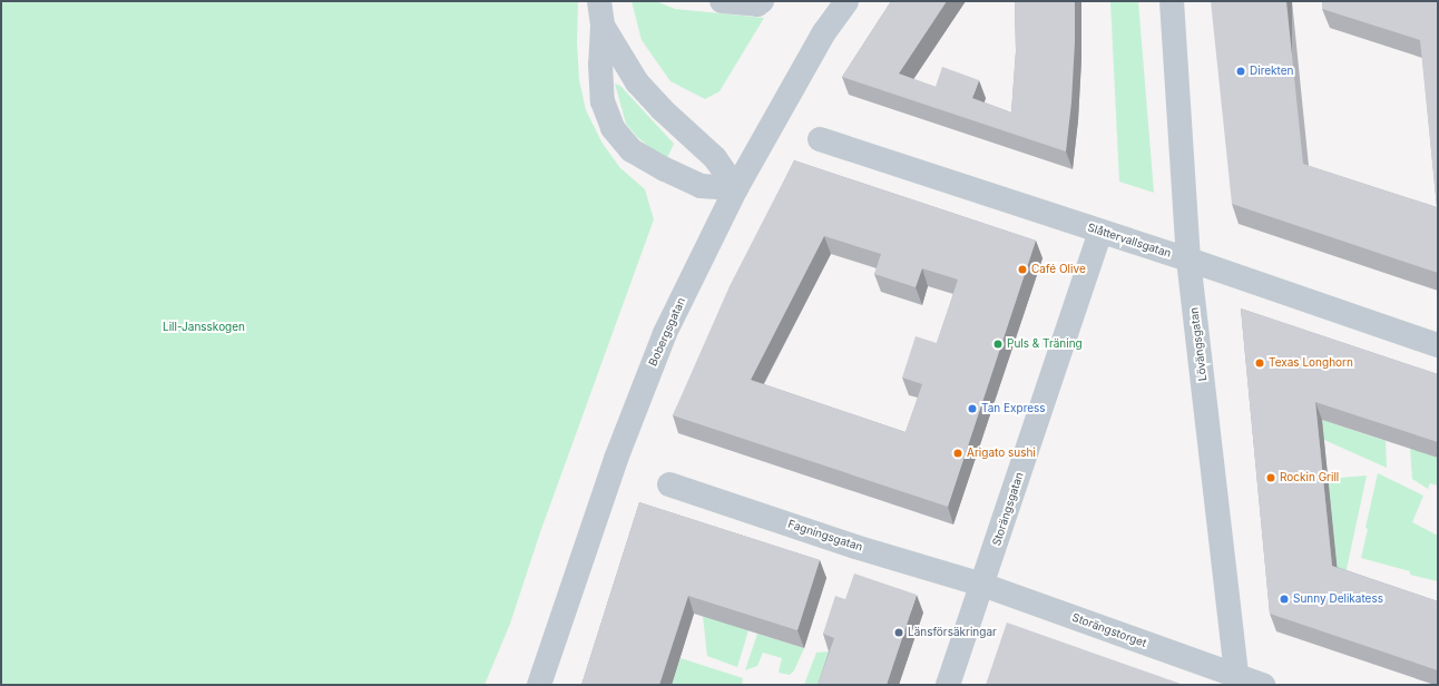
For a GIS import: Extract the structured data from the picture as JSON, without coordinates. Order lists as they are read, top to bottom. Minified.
{"streets":{"street":["Slåttervallsgatan","Bobergsgatan","Lövängsgatan","Storängsgatan","Fagningsgatan","Storängstorget"]},"crossings":[["Slåttervallsgatan","Lövängsgatan"],["Slåttervallsgatan","Storängsgatan"],["Lövängsgatan","Storängstorget"],["Storängsgatan","Fagningsgatan"],["Storängsgatan","Storängstorget"],["Fagningsgatan","Storängstorget"]],"parks":["Lill-Jansskogen"],"places":["Direkten","Café Olive","Puls & Träning","Texas Longhorn","Tan Express","Arigato sushi","Rockin Grill","Sunny Delikatess","Länsförsäkringar"]}
